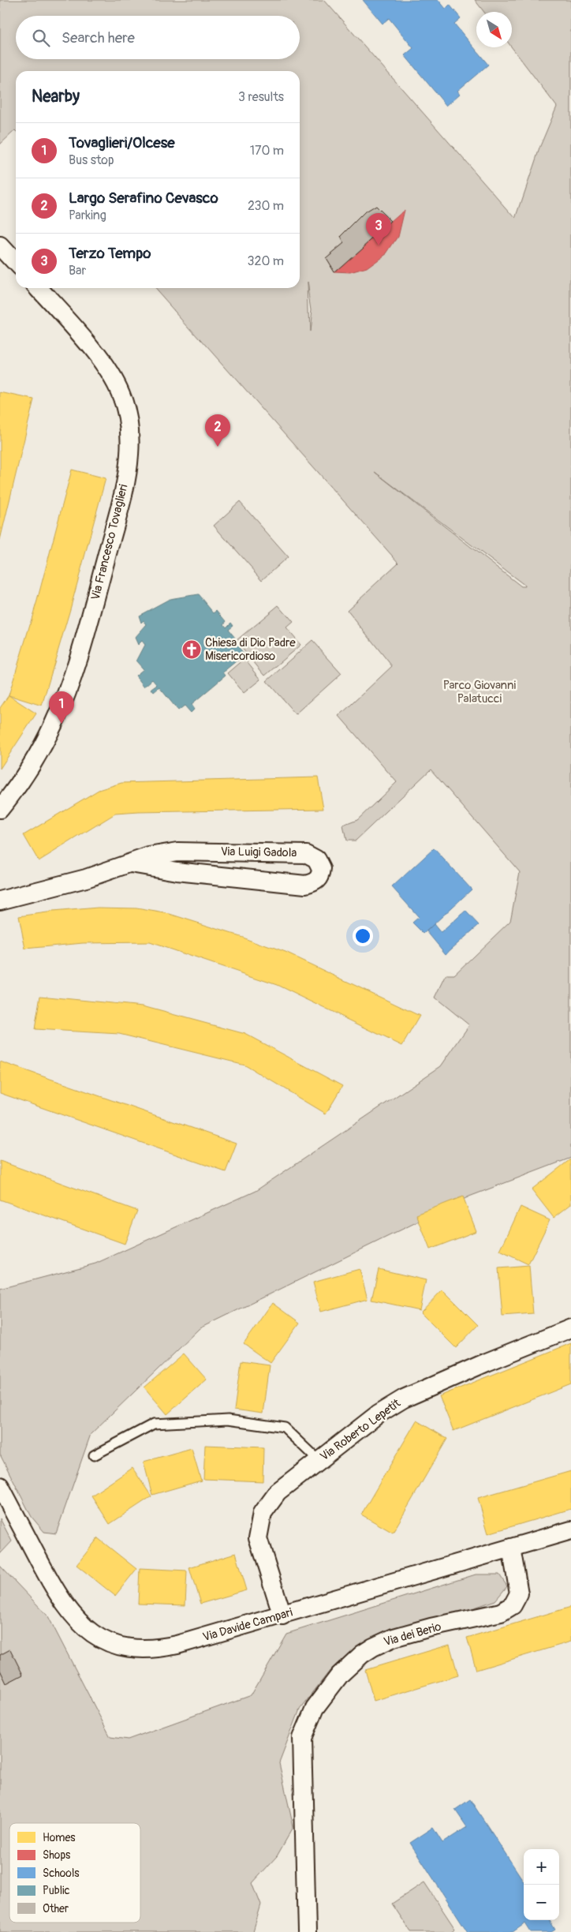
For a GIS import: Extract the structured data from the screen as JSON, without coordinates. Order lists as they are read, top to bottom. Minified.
{"streets":{"street":["Via Francesco Tovaglieri","Via Luigi Gadola","Via Roberto Lepetit","Via Davide Campari","Via dei Berio"]},"crossings":[["Via Roberto Lepetit","Via Davide Campari"],["Via Davide Campari","Via dei Berio"]],"parks":["Parco Giovanni Palatucci"],"places":{"church":["Chiesa di Dio Padre Misericordioso"]},"legend":["Homes","Shops","Schools","Public","Other"],"north":"bottom right","page":{"search":"Search here","heading":["Nearby","3 results"],"list":[{"mark":"1","name":"Tovaglieri/Olcese","note":"Bus stop","value":"170 m"},{"mark":"2","name":"Largo Serafino Cevasco","note":"Parking","value":"230 m"},{"mark":"3","name":"Terzo Tempo","note":"Bar","value":"320 m"}],"pins":["3","2","1"],"map_buttons":["+","−"]}}
